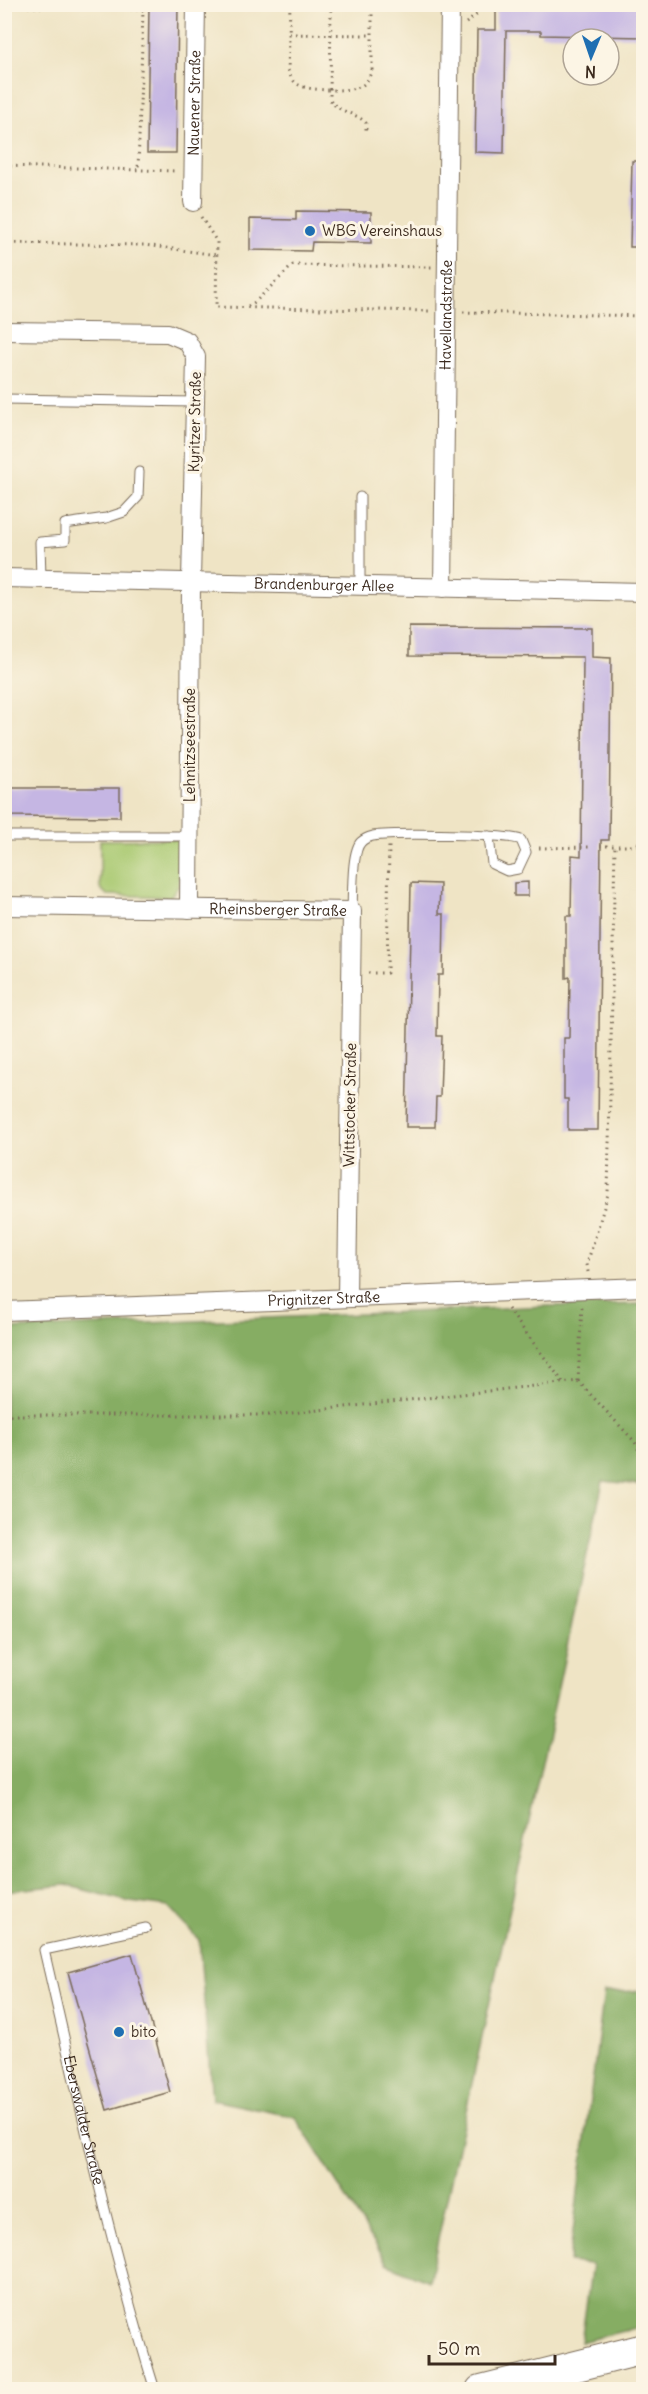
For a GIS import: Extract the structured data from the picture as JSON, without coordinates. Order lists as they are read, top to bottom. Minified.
{"streets":{"street":["Nauener Straße","Havellandstraße","Kyritzer Straße","Brandenburger Allee","Lehnitzseestraße","Rheinsberger Straße","Wittstocker Straße","Prignitzer Straße"],"lane":["Eberswalder Straße"]},"crossings":[["Havellandstraße","Brandenburger Allee"],["Kyritzer Straße","Brandenburger Allee"],["Kyritzer Straße","Lehnitzseestraße"],["Brandenburger Allee","Lehnitzseestraße"],["Lehnitzseestraße","Rheinsberger Straße"],["Rheinsberger Straße","Wittstocker Straße"],["Wittstocker Straße","Prignitzer Straße"]],"places":["WBG Vereinshaus","bito"],"scale_bar":"50 m","north":"bottom"}
